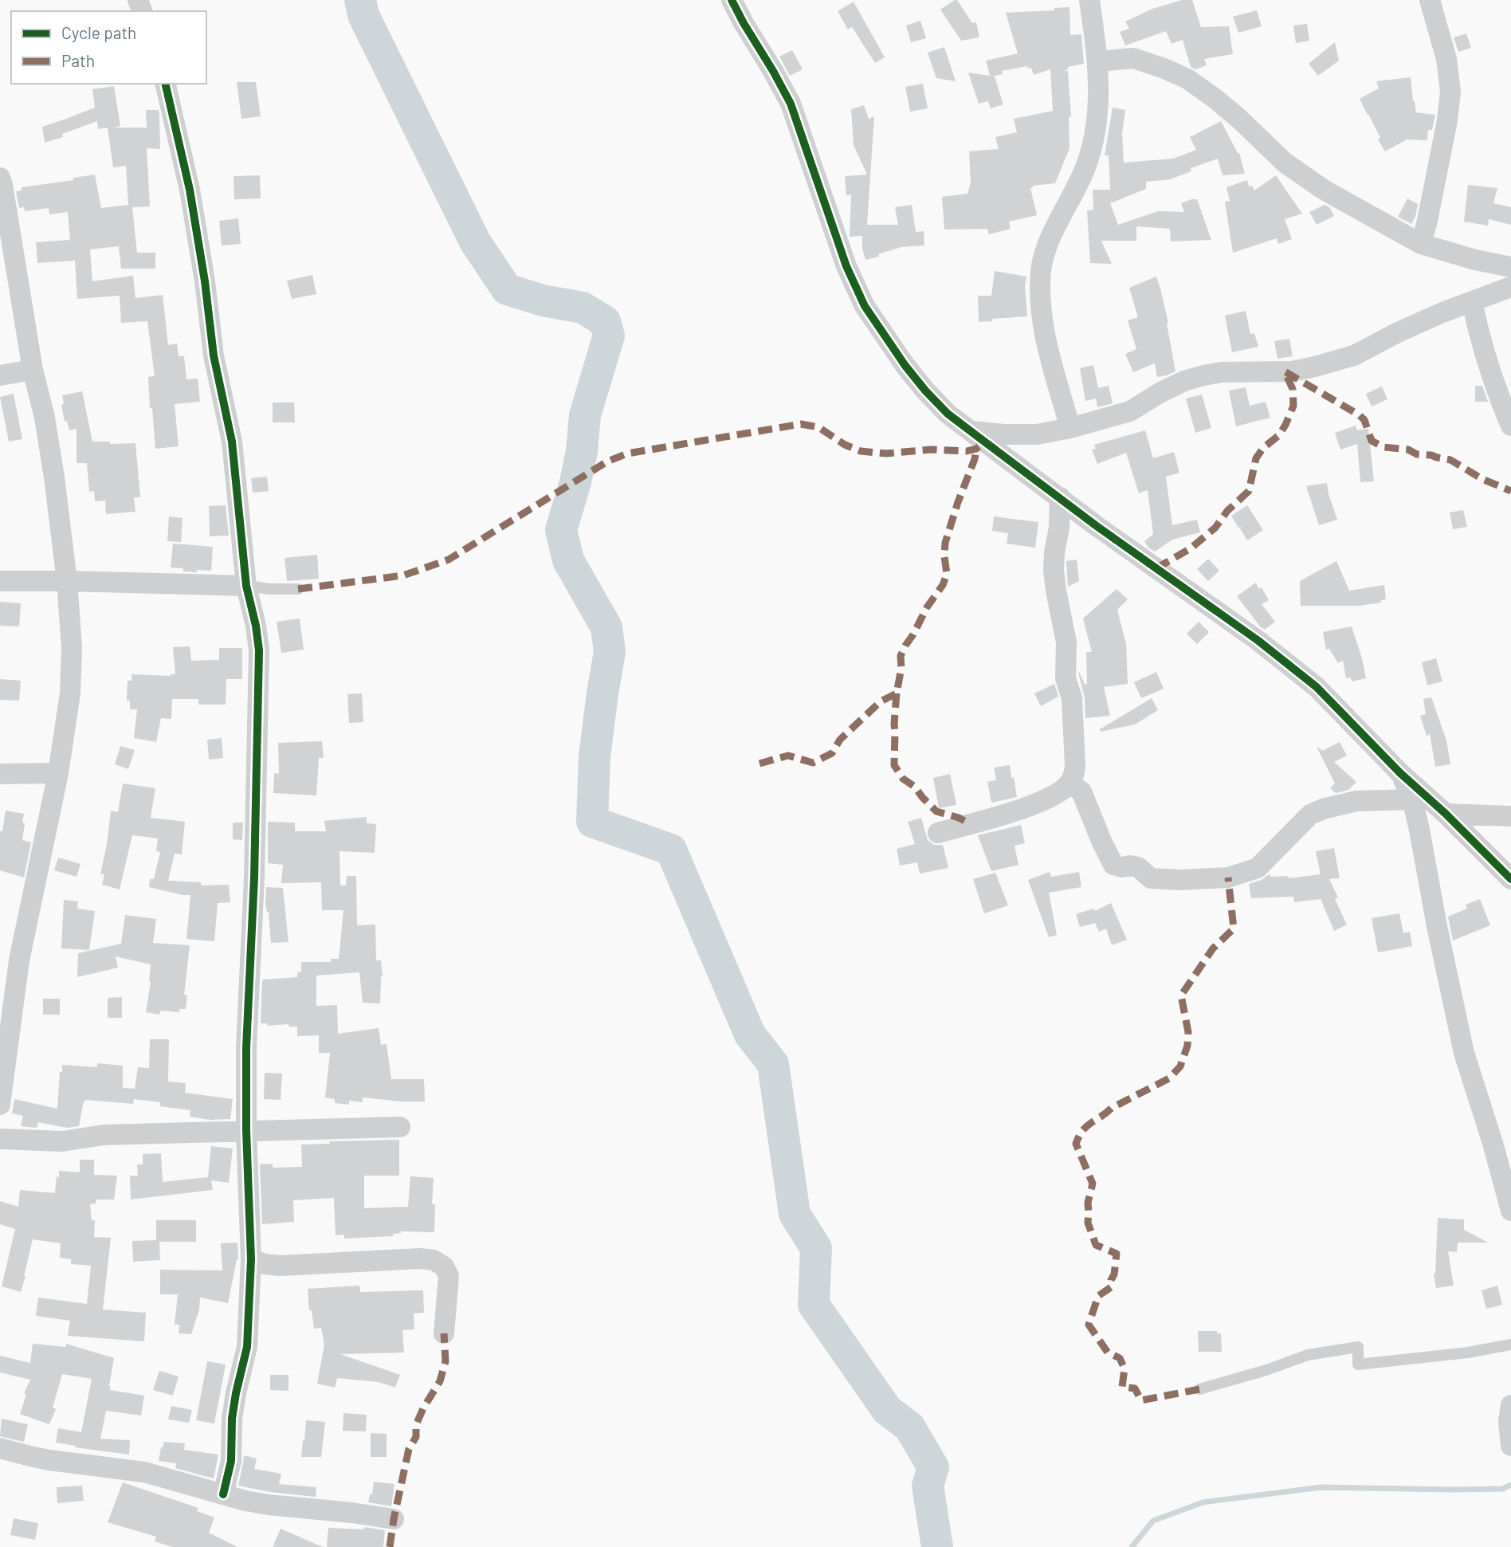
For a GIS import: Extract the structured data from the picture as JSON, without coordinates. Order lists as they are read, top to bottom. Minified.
{"legend":["Cycle path","Path"]}
